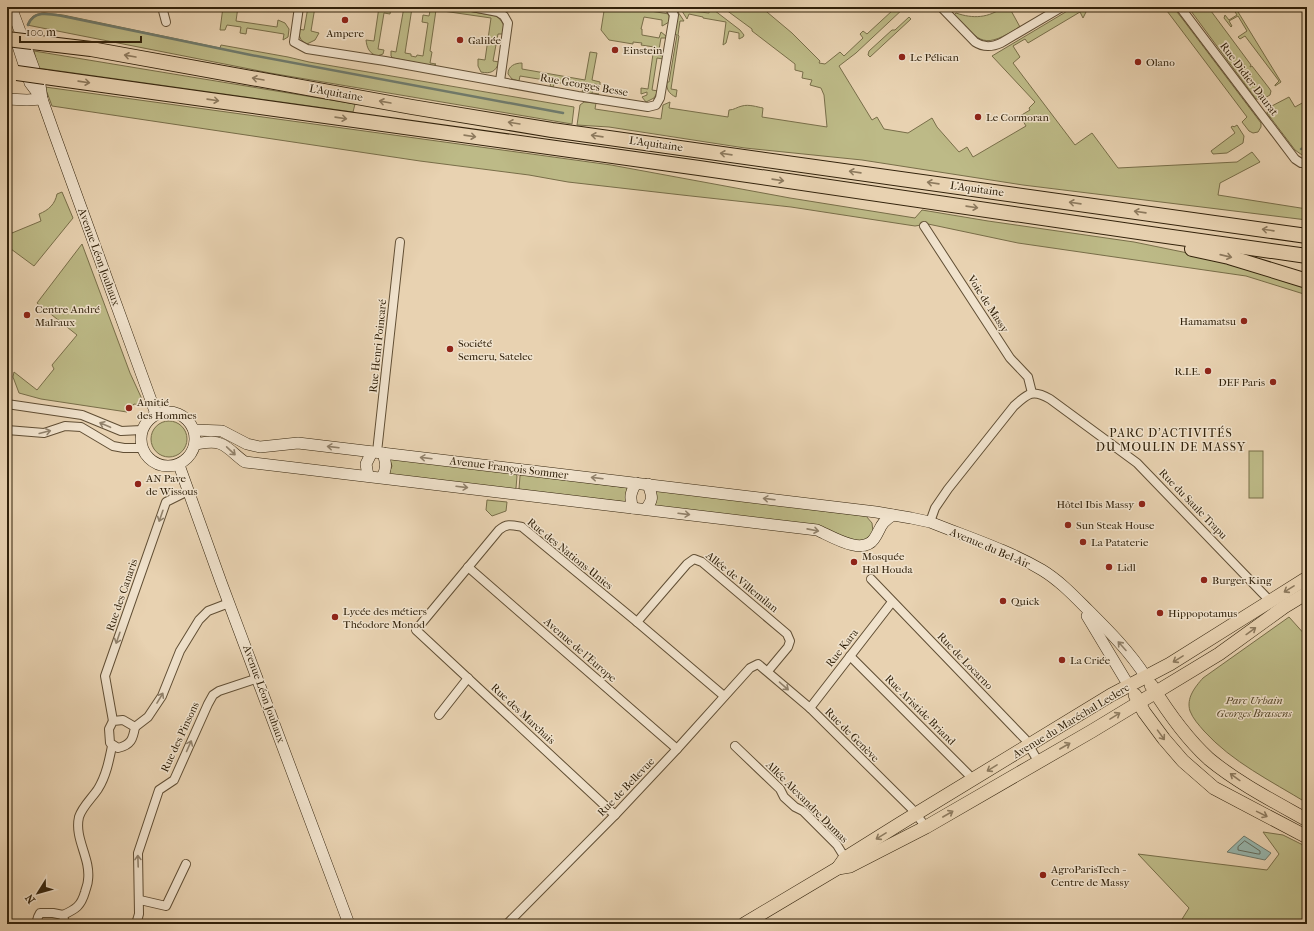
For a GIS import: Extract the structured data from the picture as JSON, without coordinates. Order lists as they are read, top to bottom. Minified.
{"streets":{"highway":["L'Aquitaine"],"main road":["Avenue du Maréchal Leclerc"],"street":["Rue Didier Daurat","Rue Georges Besse","Avenue Léon Jouhaux","Voie de Massy","Rue Henri Poincaré","Avenue François Sommer","Rue du Saule Trapu","Avenue du Bel-Air","Rue des Nations-Unies","Allée de Villemilan","Rue des Canaris","Rue Kara","Avenue de l'Europe","Rue de Locarno","Rue Aristide Briand","Rue des Marchais","Rue de Genève","Rue des Pinsons","Rue de Bellevue","Allée Alexandre Dumas"]},"crossings":[["Avenue Léon Jouhaux","Avenue François Sommer"],["Avenue Léon Jouhaux","Rue des Canaris"],["Avenue Léon Jouhaux","Rue des Pinsons"],["Voie de Massy","Rue du Saule Trapu"],["Rue Henri Poincaré","Avenue François Sommer"],["Rue du Saule Trapu","Avenue du Maréchal Leclerc"],["Avenue du Bel-Air","Avenue du Maréchal Leclerc"],["Rue des Nations-Unies","Allée de Villemilan"],["Rue des Nations-Unies","Avenue de l'Europe"],["Rue des Nations-Unies","Rue des Marchais"],["Rue des Nations-Unies","Rue de Bellevue"],["Allée de Villemilan","Rue de Genève"],["Rue Kara","Rue de Locarno"],["Rue Kara","Rue Aristide Briand"],["Rue Kara","Rue de Genève"],["Avenue de l'Europe","Rue de Bellevue"],["Rue de Locarno","Avenue du Maréchal Leclerc"],["Rue Aristide Briand","Avenue du Maréchal Leclerc"],["Rue des Marchais","Rue de Bellevue"],["Avenue du Maréchal Leclerc","Rue de Genève"],["Avenue du Maréchal Leclerc","Allée Alexandre Dumas"],["Rue de Genève","Rue de Bellevue"]],"districts":["PARC D'ACTIVITÉS DU MOULIN DE MASSY"],"parks":["Parc Urbain Georges Brassens"],"places":["Ampere","Galilée","Einstein","Le Pélican","Olano","Le Cormoran","Centre André Malraux","Hamamatsu","Société Semeru, Satelec","R.I.E.","DEF Paris","Amitié des Hommes","AN Pave de Wissous","Hôtel Ibis Massy","Sun Steak House","La Pataterie","Mosquée Hal Houda","Lidl","Burger King","Quick","Hippopotamus","Lycée des métiers Théodore Monod","La Criée","AgroParisTech - Centre de Massy"],"scale_bar":"100 m","north":"bottom left"}
